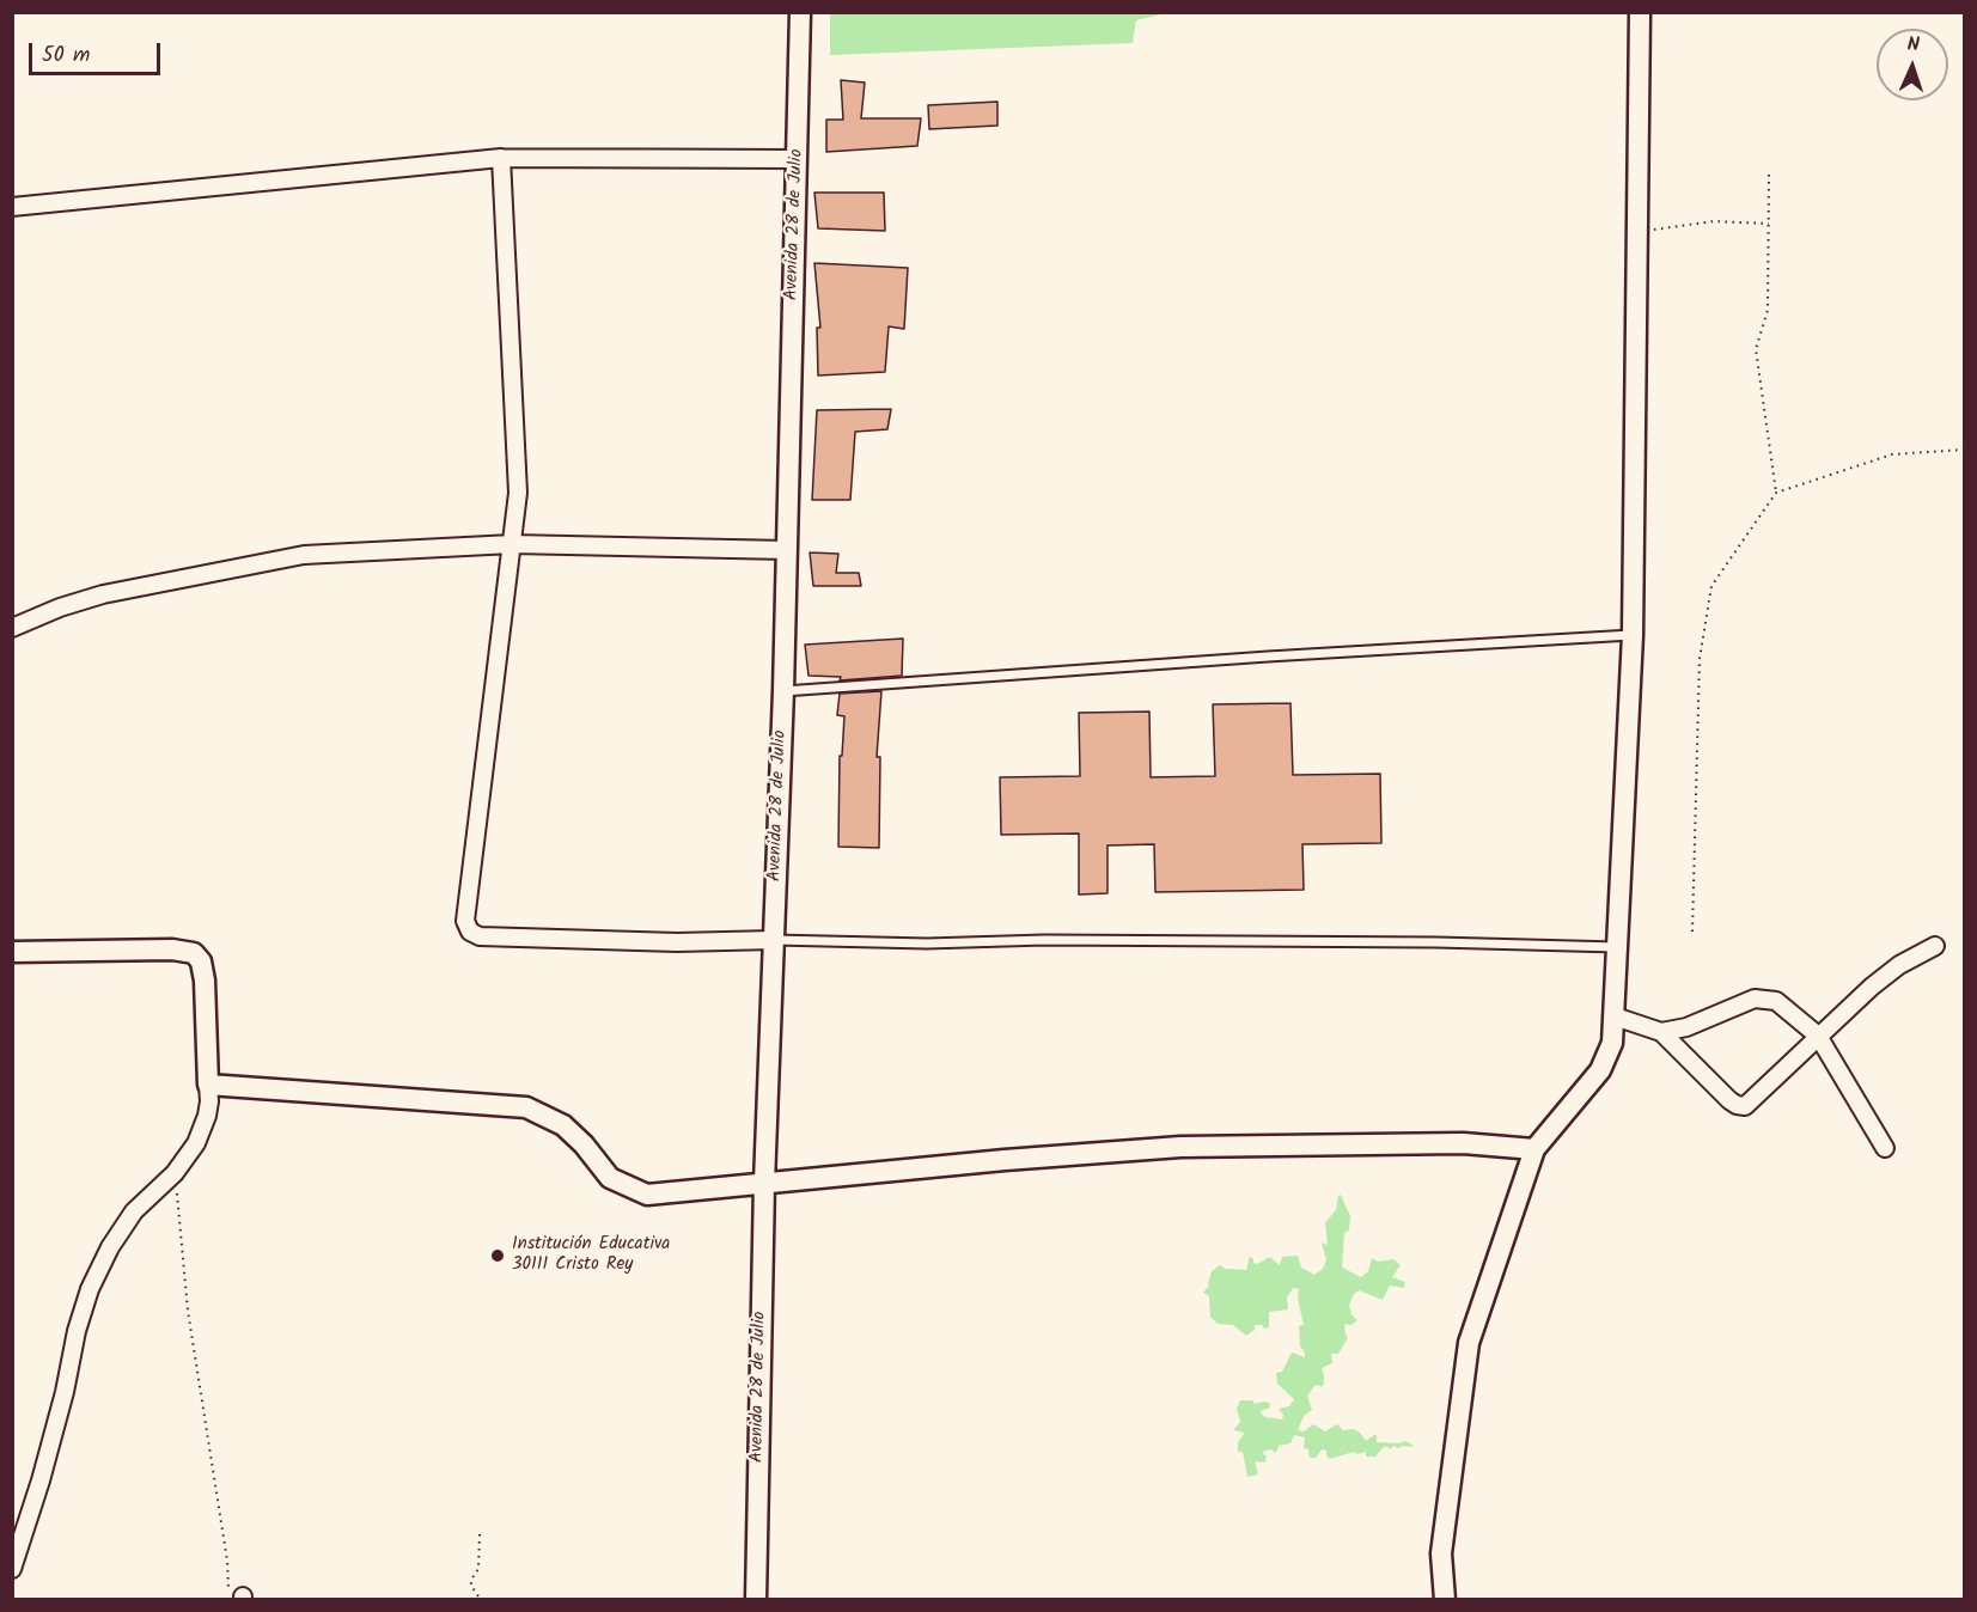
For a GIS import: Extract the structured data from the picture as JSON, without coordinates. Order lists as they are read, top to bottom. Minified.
{"streets":{"street":["Avenida 28 de Julio"]},"places":["Institución Educativa 30111 Cristo Rey"],"scale_bar":"50 m","north":"top"}
